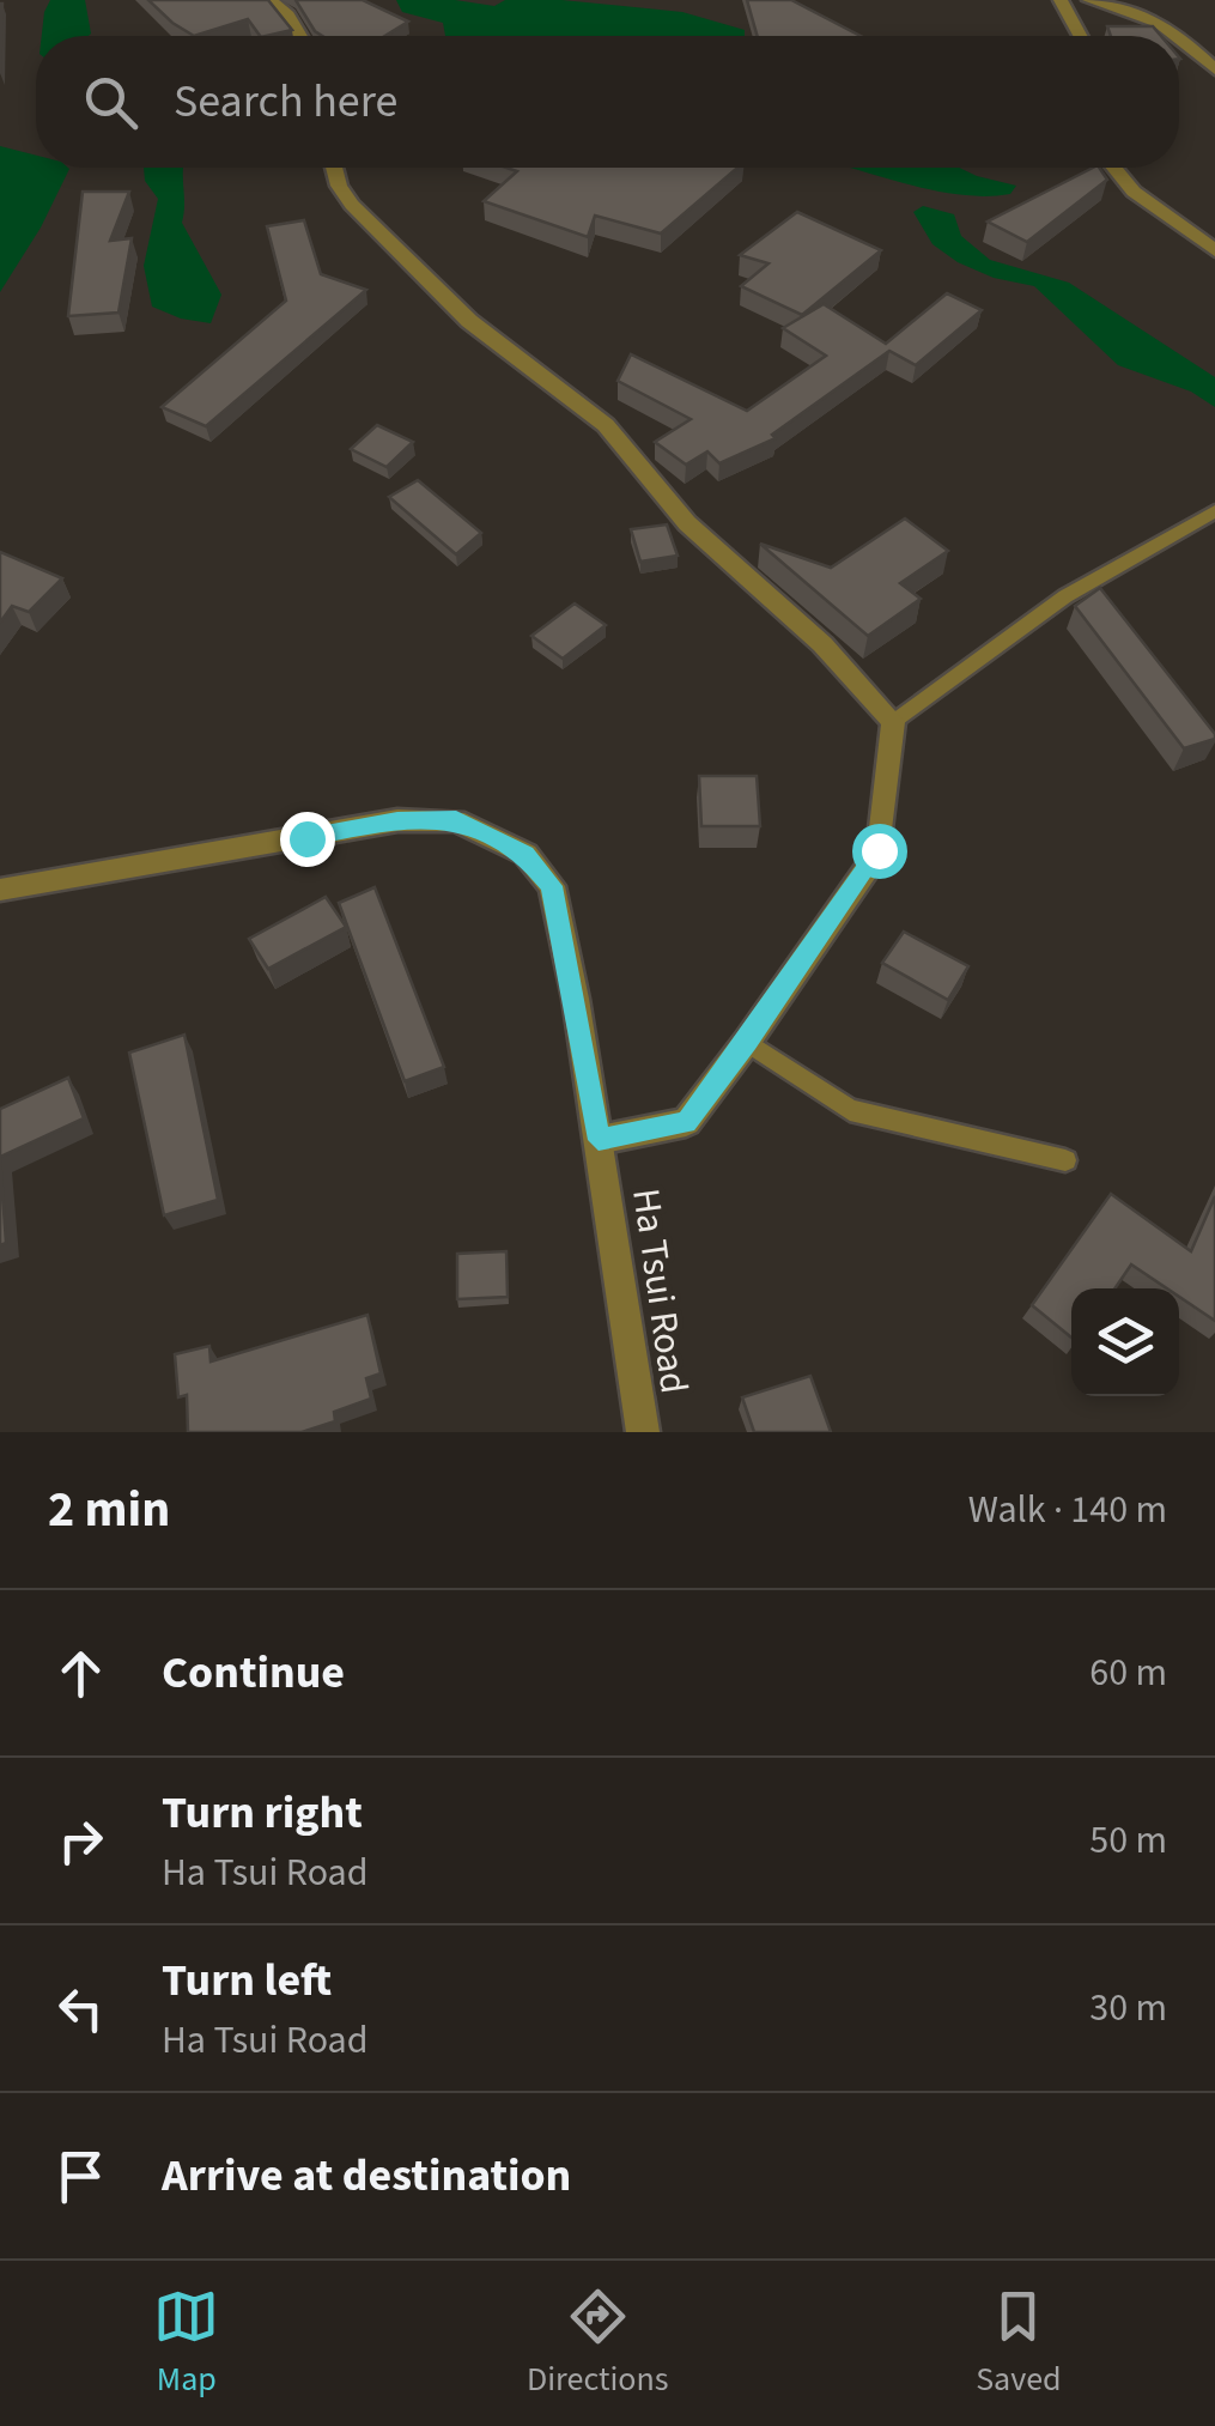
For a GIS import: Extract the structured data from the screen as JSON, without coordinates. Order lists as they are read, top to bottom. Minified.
{"streets":{"street":["Ha Tsui Road"]},"page":{"search":"Search here","heading":["2 min","Walk · 140 m"],"list":[["Continue","60 m"],["Turn right","Ha Tsui Road","50 m"],["Turn left","Ha Tsui Road","30 m"],"Arrive at destination"],"nav":["Map","Directions","Saved"]}}
